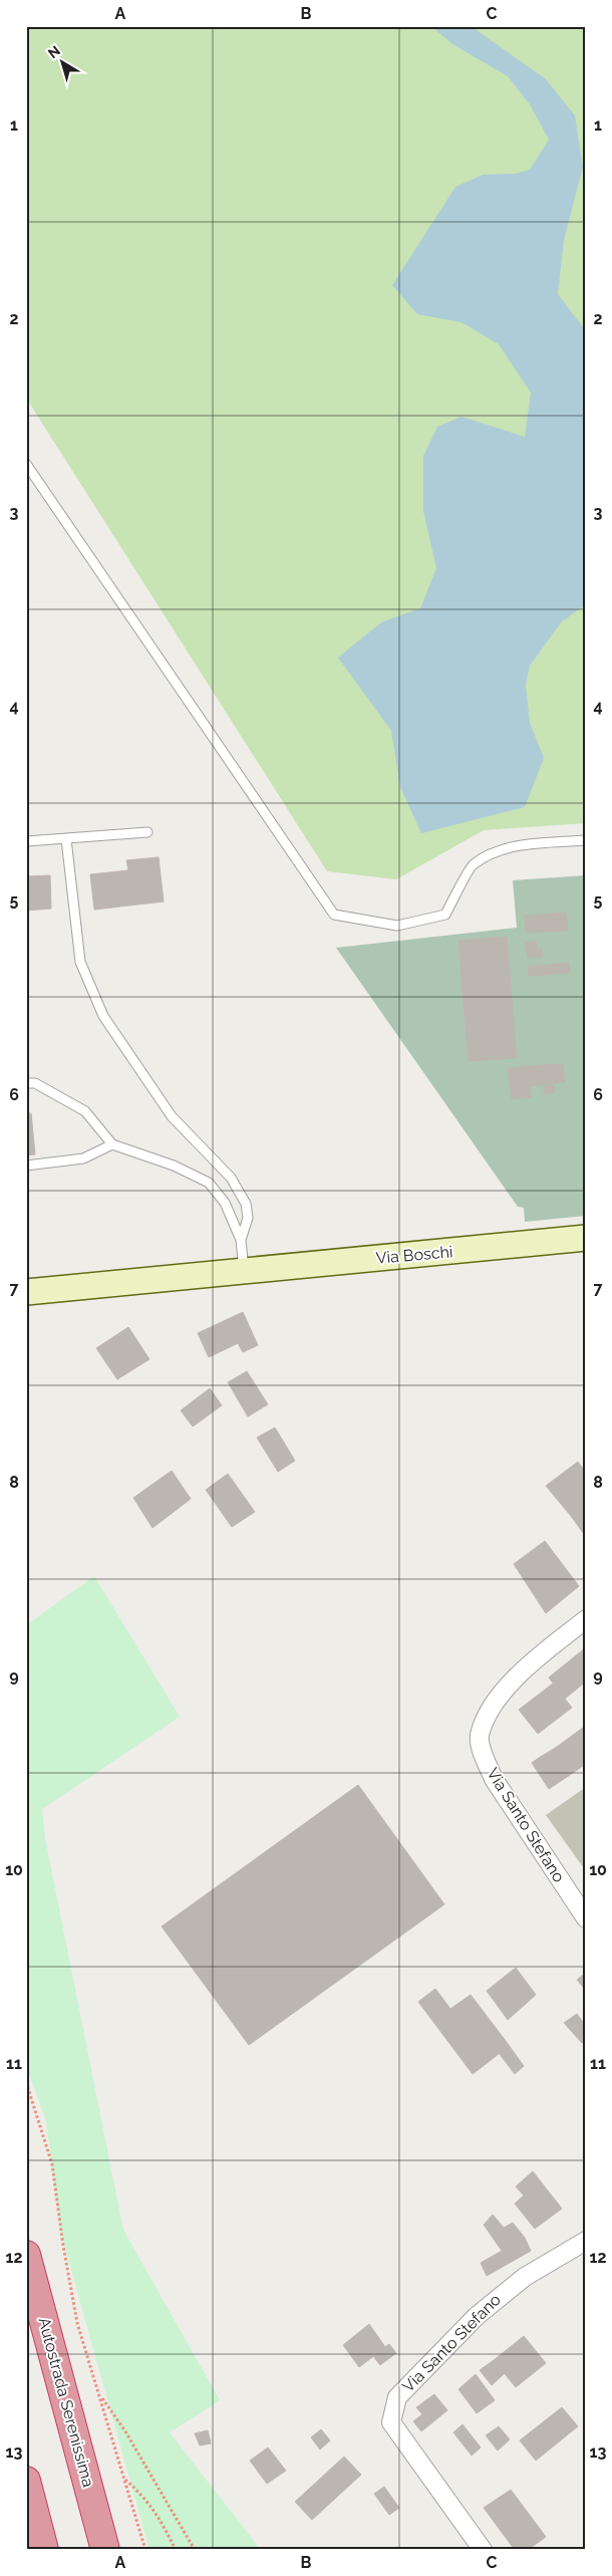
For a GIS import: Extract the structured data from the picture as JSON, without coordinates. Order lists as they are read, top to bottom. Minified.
{"streets":{"highway":["Autostrada Serenissima"],"main road":["Via Boschi"],"street":["Via Santo Stefano"]},"north":"top left","grid":{"columns":["A","B","C"],"rows":["1","2","3","4","5","6","7","8","9","10","11","12","13"]}}
